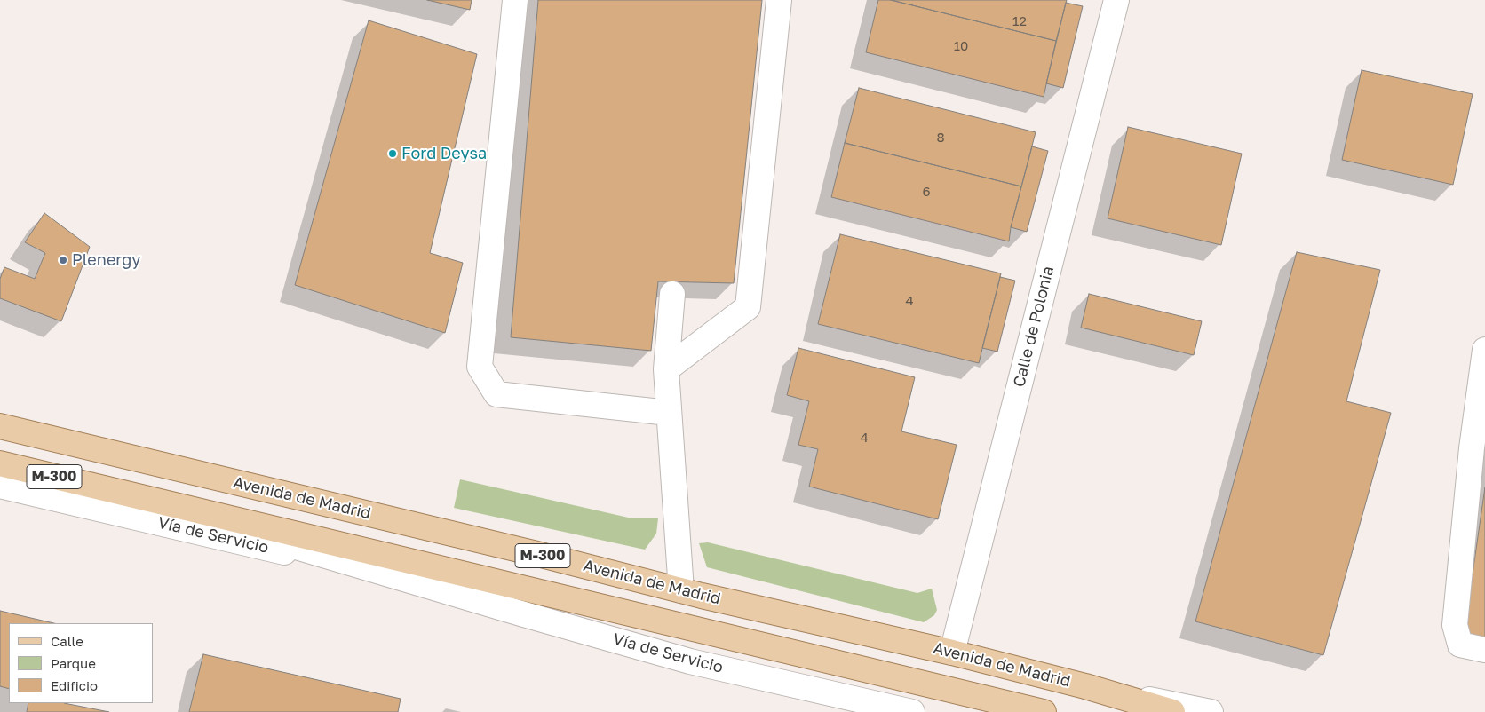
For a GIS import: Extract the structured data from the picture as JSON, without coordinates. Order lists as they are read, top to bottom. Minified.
{"streets":{"main road":["M-300","Avenida de Madrid"],"street":["Calle de Polonia","Vía de Servicio"]},"crossings":[["Calle de Polonia","Avenida de Madrid"],["M-300","Avenida de Madrid"],["M-300","Vía de Servicio"]],"places":["Ford Deysa","Plenergy"],"house_numbers":["12","10","8","6","4","4"],"legend":["Calle","Parque","Edificio"]}
